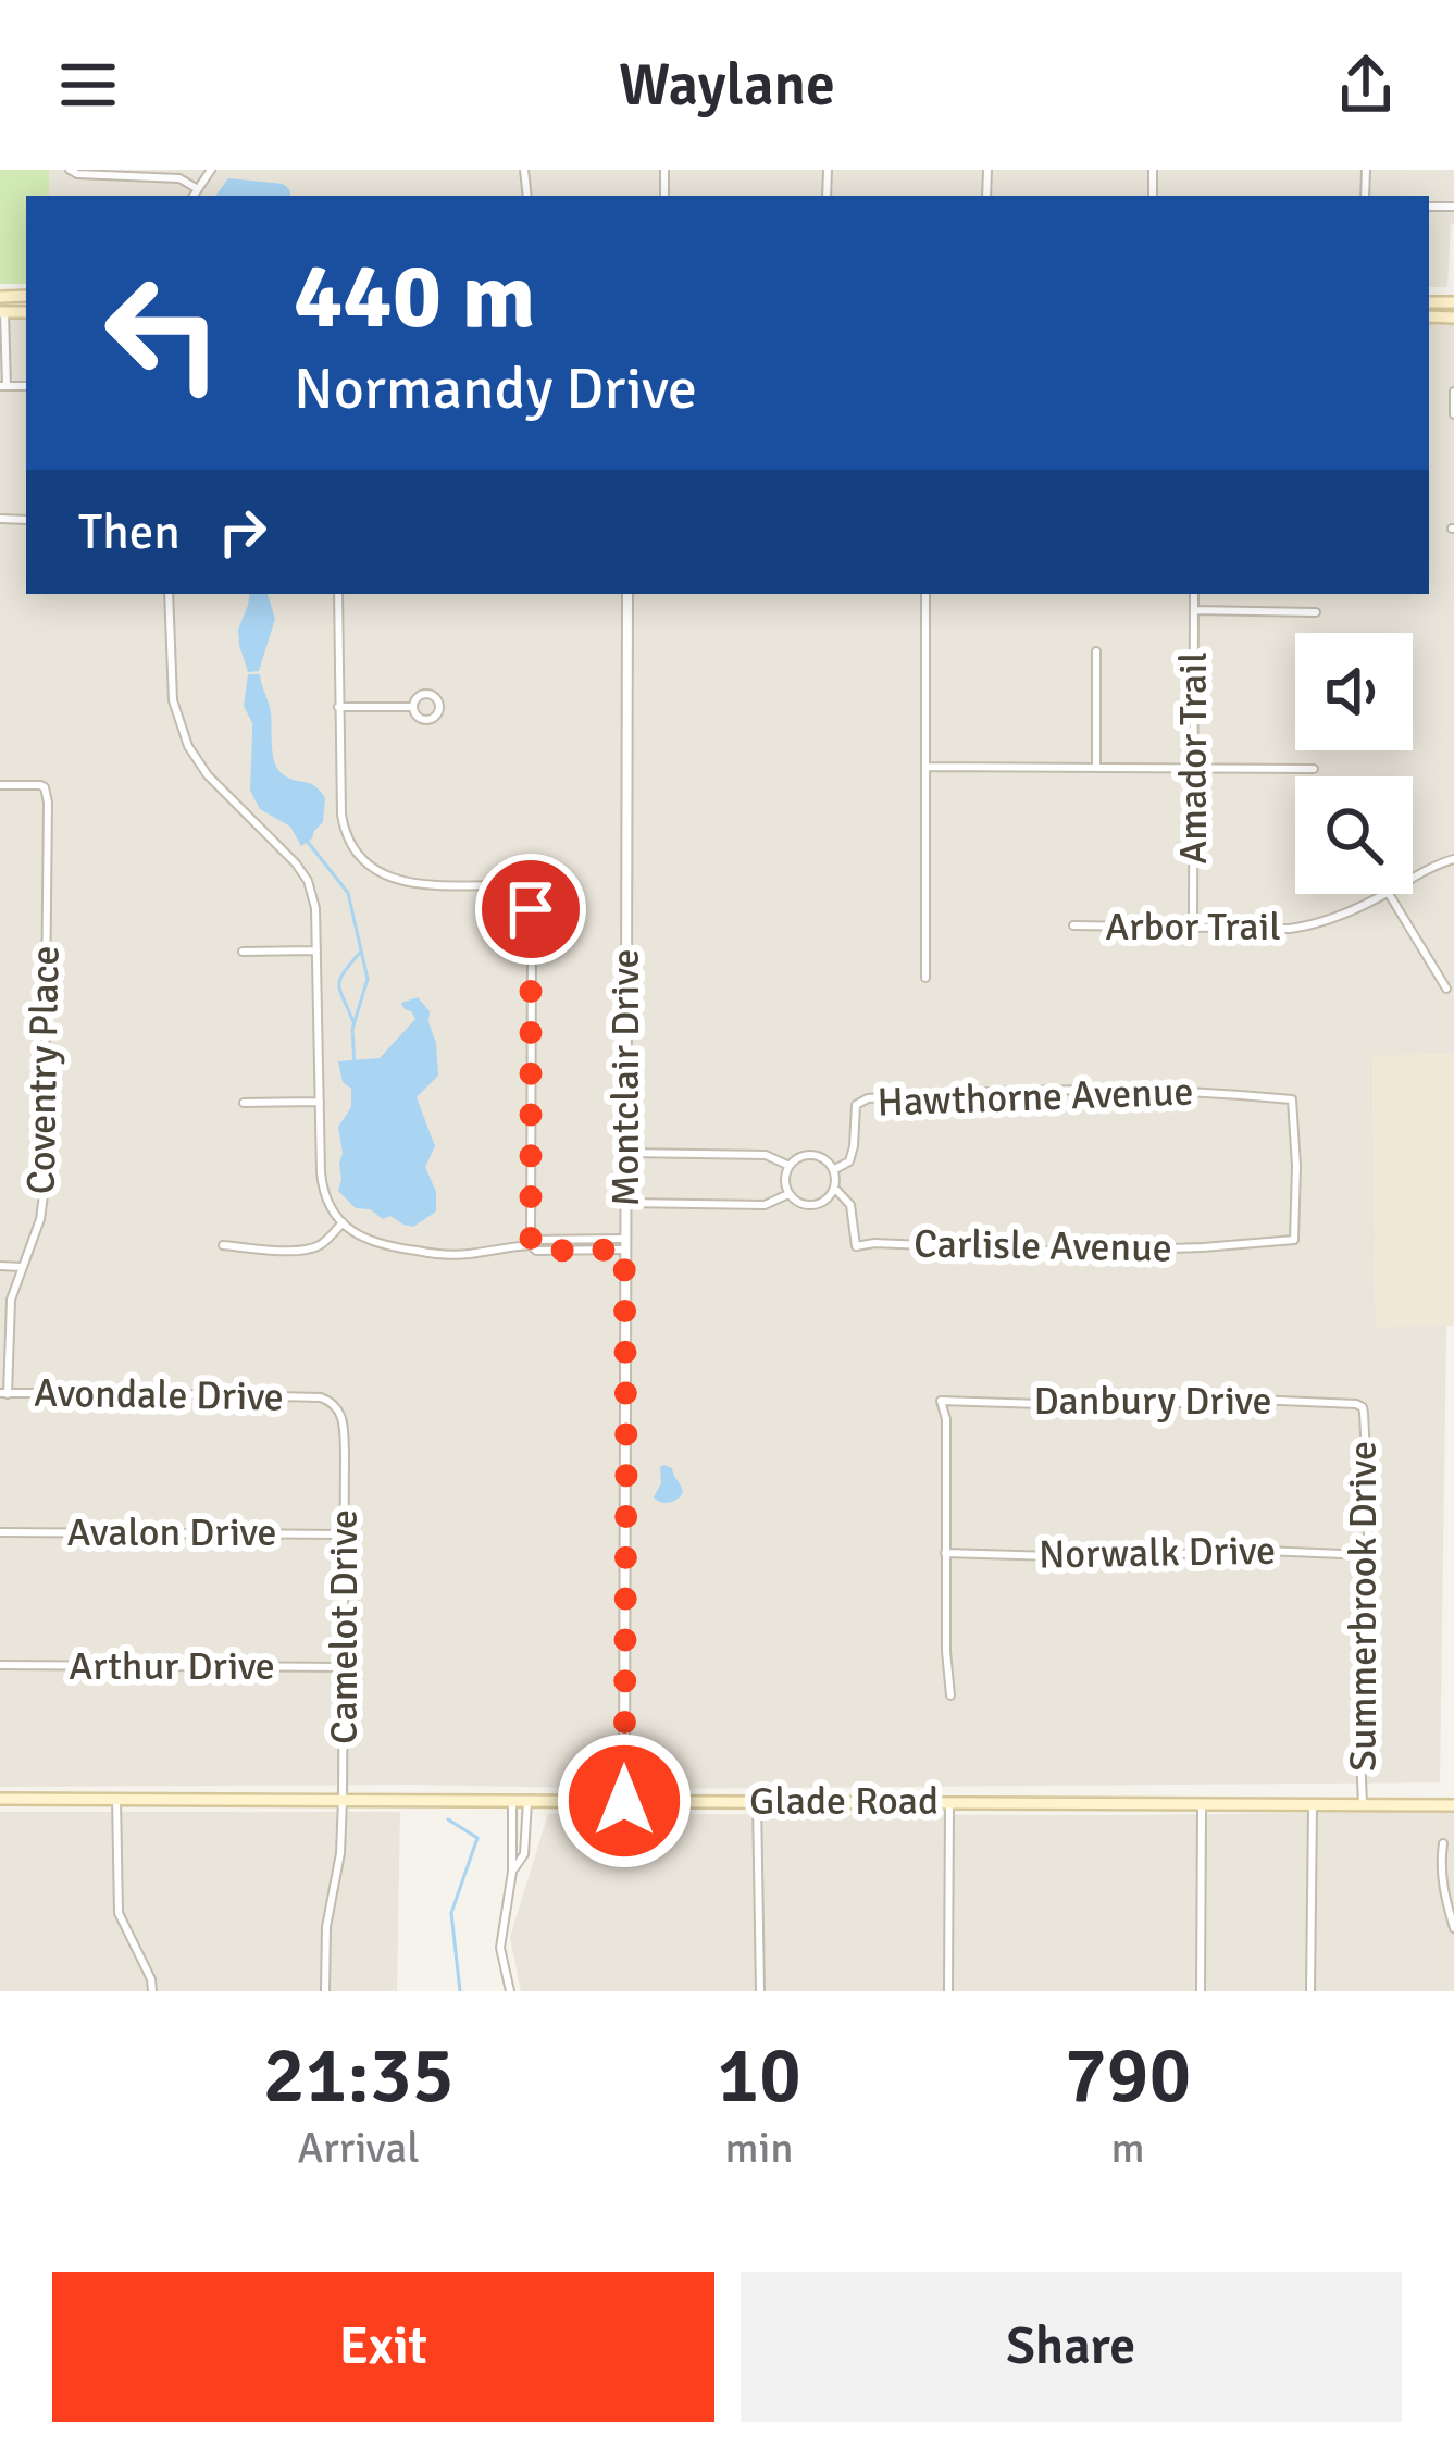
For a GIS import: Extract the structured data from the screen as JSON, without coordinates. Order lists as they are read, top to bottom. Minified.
{"streets":{"main road":["Glade Road"],"street":["Amador Trail","Arbor Trail","Coventry Place","Montclair Drive","Hawthorne Avenue","Carlisle Avenue","Avondale Drive","Danbury Drive","Avalon Drive","Norwalk Drive","Summerbrook Drive","Camelot Drive","Arthur Drive"]},"crossings":[["Amador Trail","Arbor Trail"],["Coventry Place","Avondale Drive"],["Montclair Drive","Glade Road"],["Hawthorne Avenue","Carlisle Avenue"],["Avondale Drive","Camelot Drive"],["Danbury Drive","Norwalk Drive"],["Danbury Drive","Summerbrook Drive"],["Avalon Drive","Camelot Drive"],["Norwalk Drive","Summerbrook Drive"],["Summerbrook Drive","Glade Road"],["Camelot Drive","Arthur Drive"],["Camelot Drive","Glade Road"]],"page":{"header":"Waylane","turn":["440 m","Normandy Drive"],"then":"Then","eta":["21:35","Arrival","10","min","790","m"],"buttons":["Exit","Share"]}}
